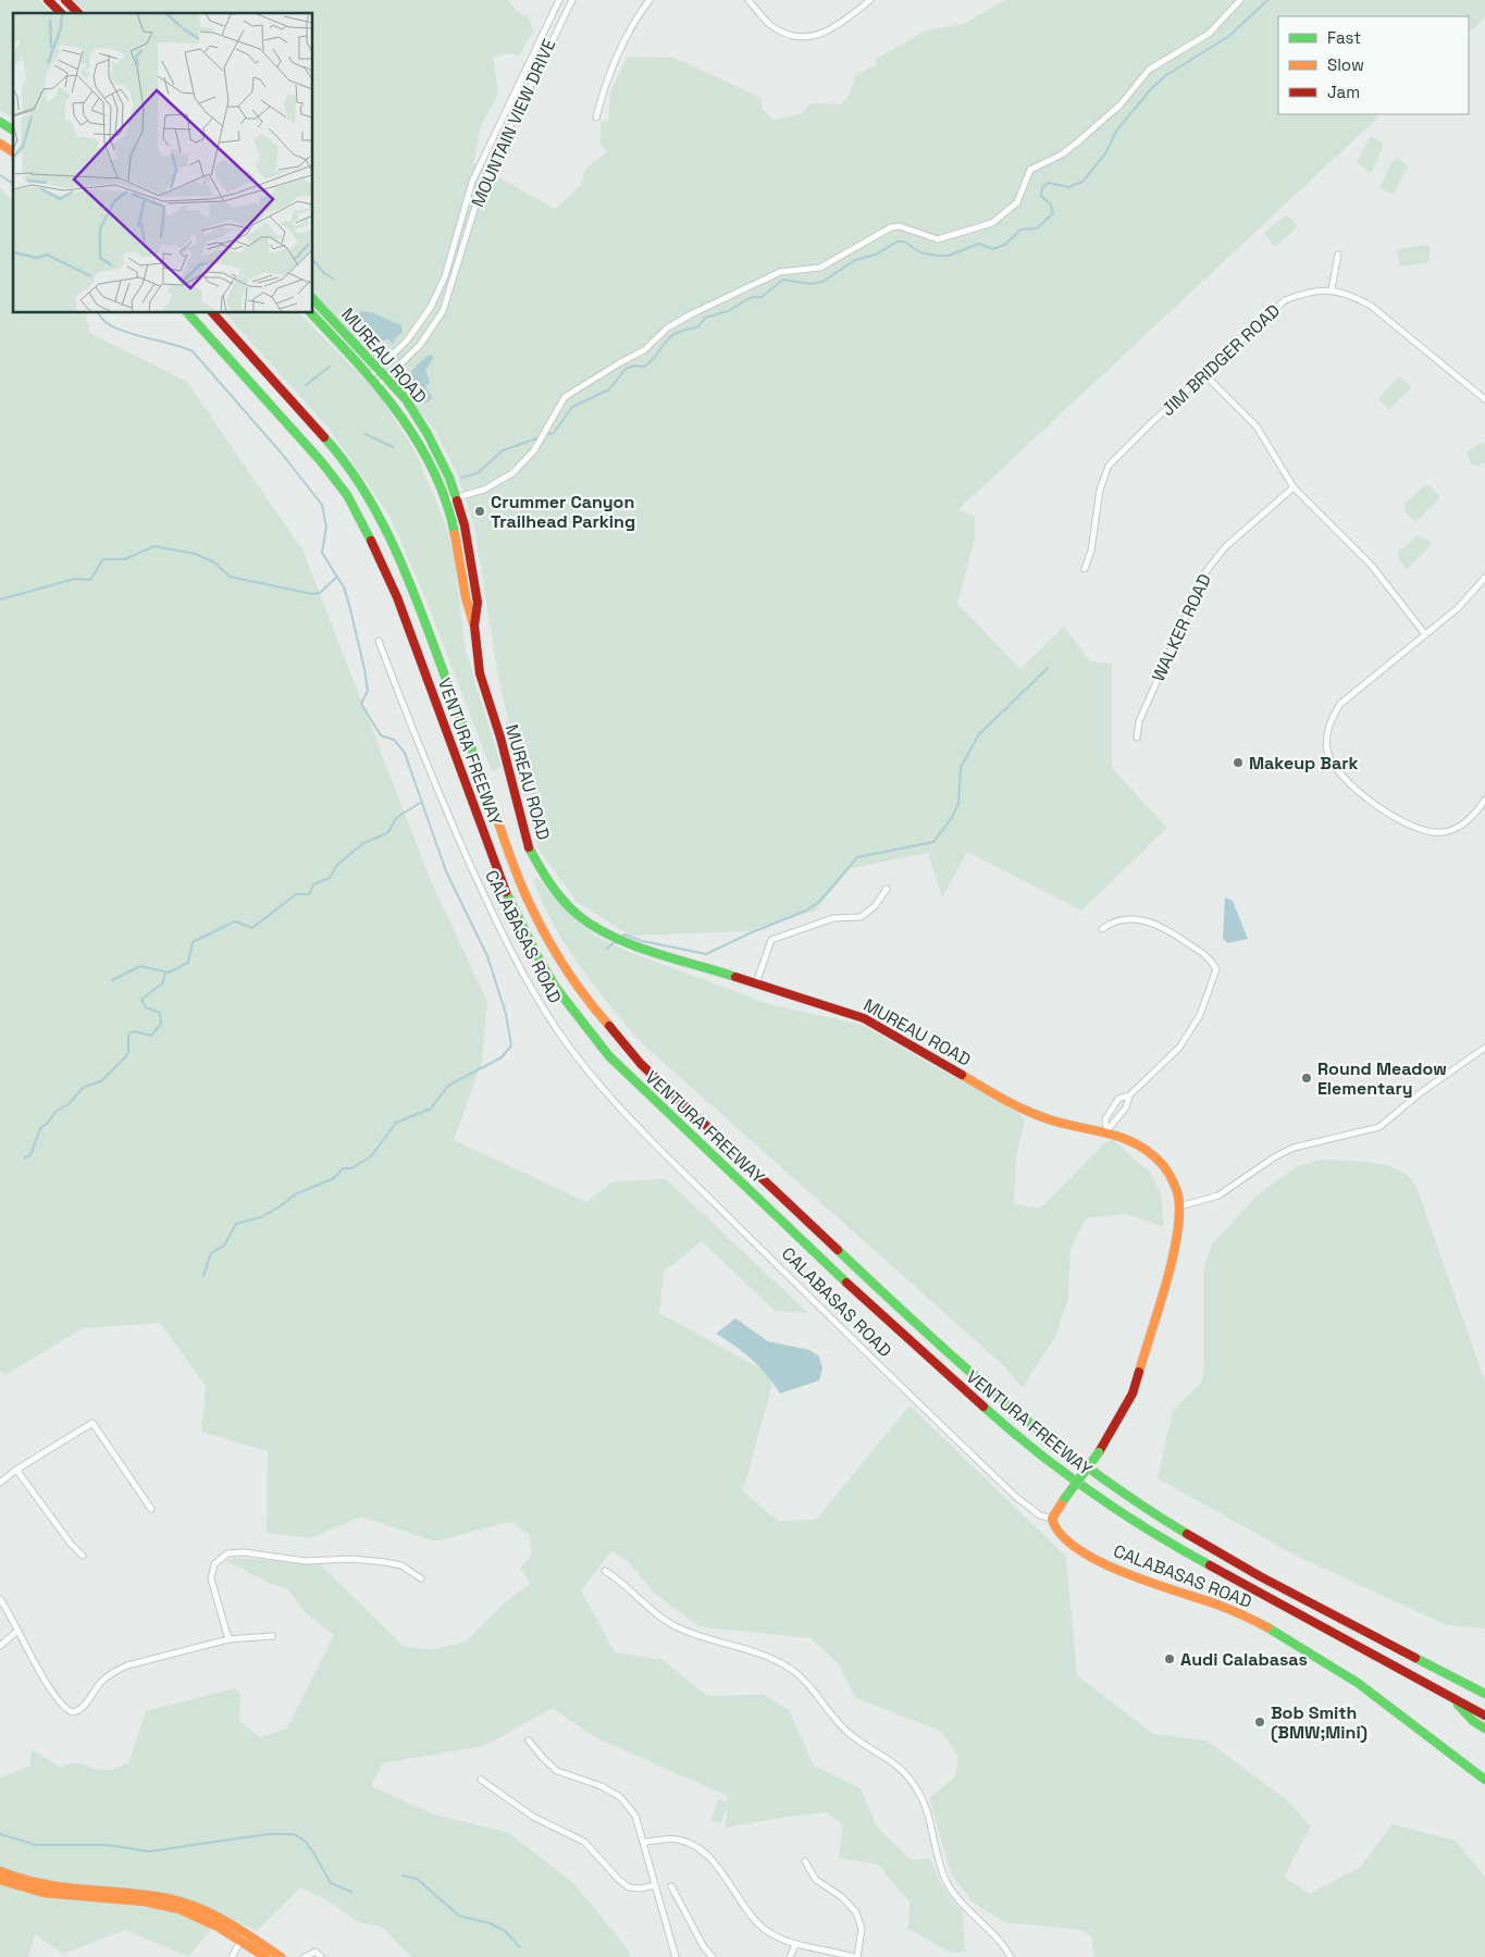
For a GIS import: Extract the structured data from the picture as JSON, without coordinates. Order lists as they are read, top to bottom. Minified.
{"streets":{"main road":["MUREAU ROAD","VENTURA FREEWAY","CALABASAS ROAD"],"street":["MOUNTAIN VIEW DRIVE","JIM BRIDGER ROAD","WALKER ROAD"]},"crossings":[["MOUNTAIN VIEW DRIVE","MUREAU ROAD"],["MUREAU ROAD","CALABASAS ROAD"]],"places":["Crummer Canyon Trailhead Parking","Makeup Bark","Round Meadow Elementary","Audi Calabasas","Bob Smith (BMW;Mini)"],"legend":["Fast","Slow","Jam"]}
